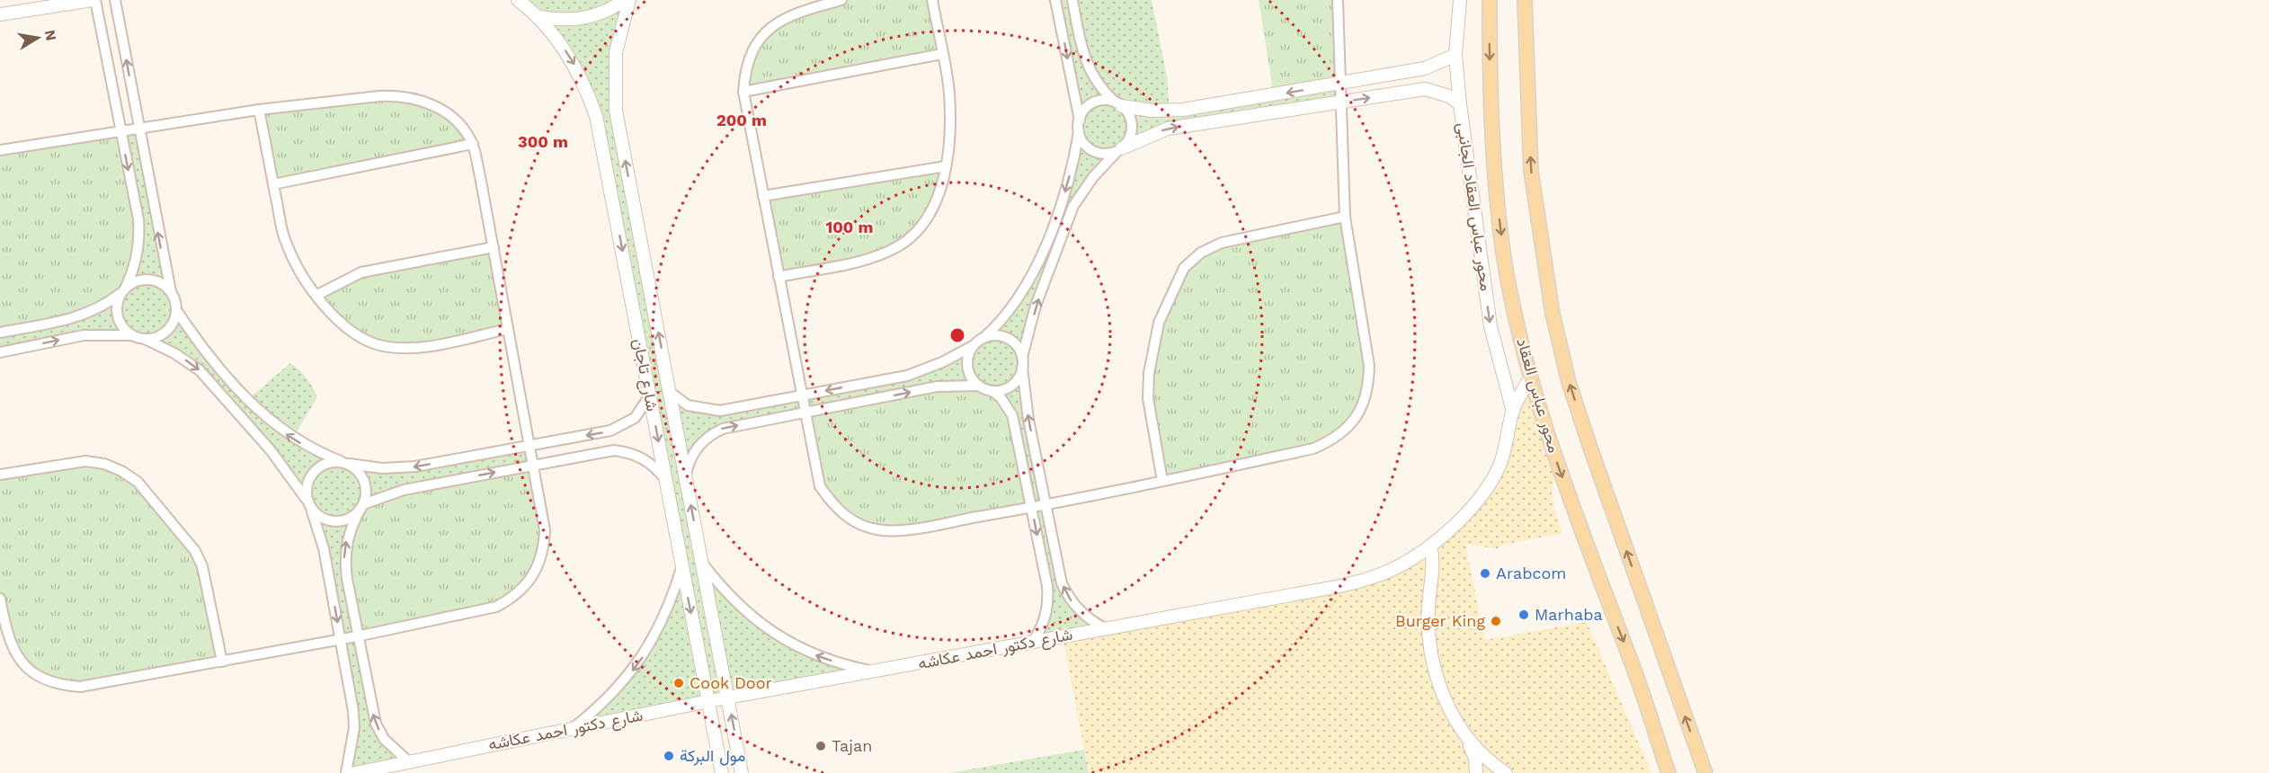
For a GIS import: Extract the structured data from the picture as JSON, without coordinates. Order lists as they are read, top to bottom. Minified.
{"streets":{"main road":["محور عباس العقاد"],"street":["محور عباس العقاد الجانبى","شارع تاجان","شارع دكتور احمد عكاشه"]},"crossings":[["محور عباس العقاد الجانبى","شارع دكتور احمد عكاشه"],["شارع تاجان","شارع دكتور احمد عكاشه"],["محور عباس العقاد","شارع دكتور احمد عكاشه"]],"one_way":["محور عباس العقاد الجانبى"],"places":["Arabcom","Marhaba","Burger King","Cook Door","Tajan","مول البركة"],"north":"right","rings":["200 m","300 m","100 m"]}
